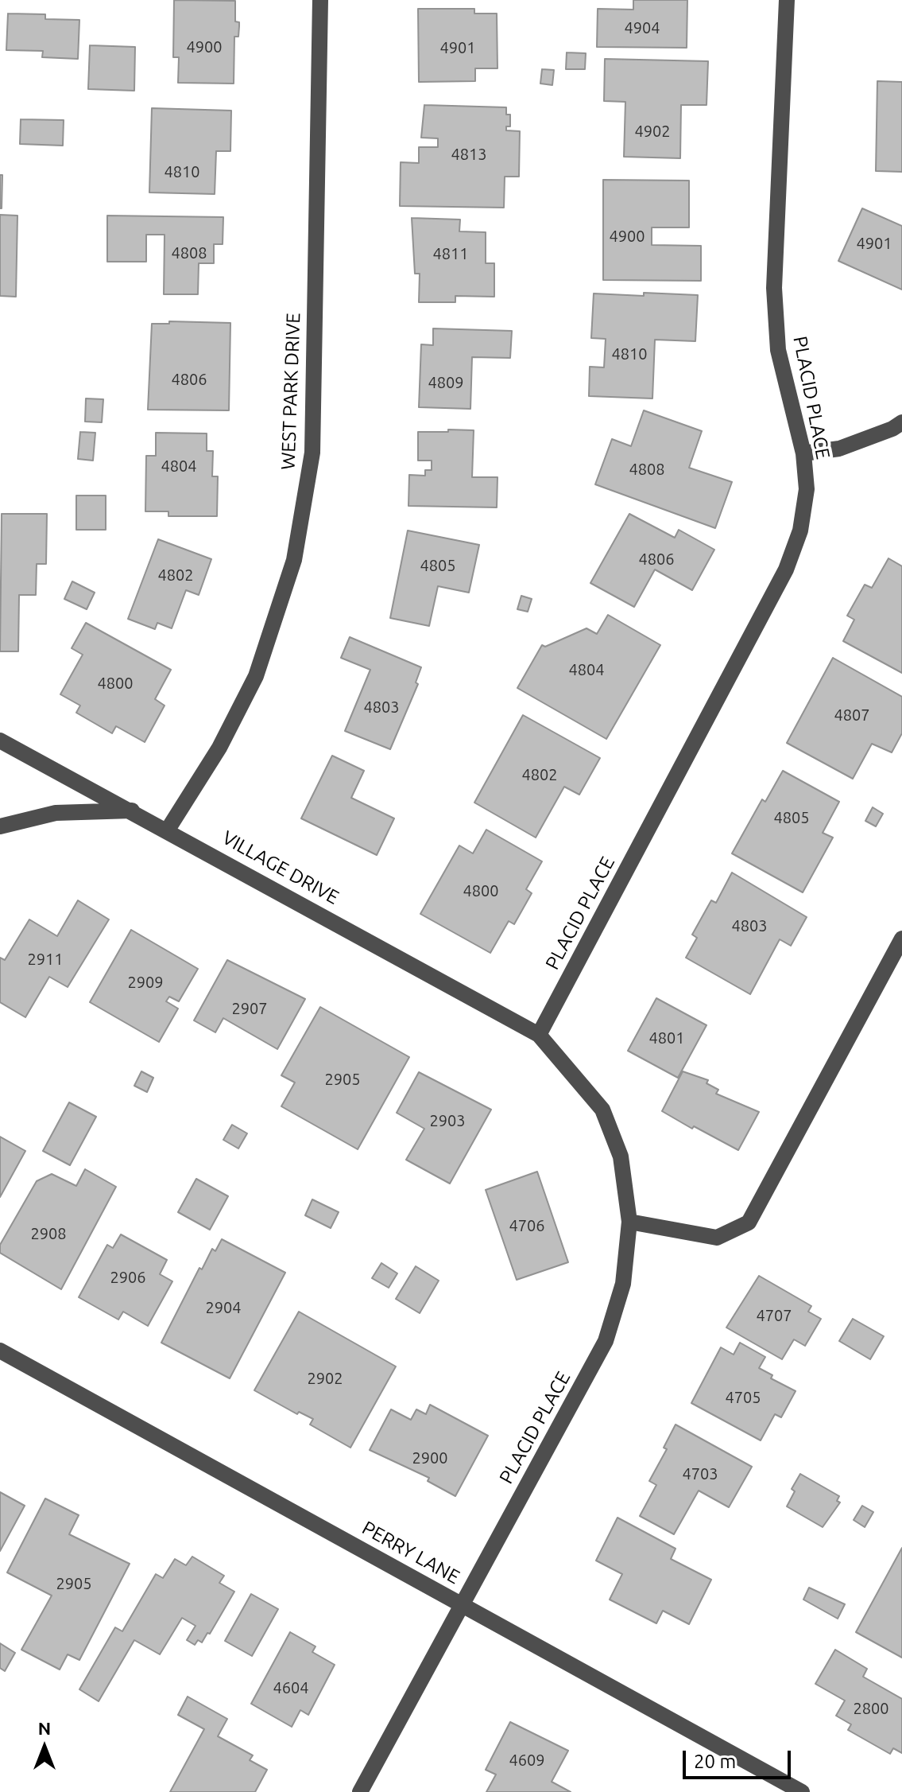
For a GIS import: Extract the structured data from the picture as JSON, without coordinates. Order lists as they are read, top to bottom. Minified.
{"streets":{"street":["WEST PARK DRIVE","PLACID PLACE","VILLAGE DRIVE","PERRY LANE"]},"crossings":[["WEST PARK DRIVE","VILLAGE DRIVE"],["PLACID PLACE","VILLAGE DRIVE"],["PLACID PLACE","PERRY LANE"]],"house_numbers":["4904","4900","4901","4902","4813","4810","4900","4901","4808","4811","4810","4806","4809","4804","4808","4806","4805","4802","4804","4800","4803","4807","4802","4805","4800","4803","2911","2909","2907","4801","2905","2903","4706","2908","2906","2904","4707","2902","4705","2900","4703","2905","4604","2800","4609"],"scale_bar":"20 m","north":"top"}
